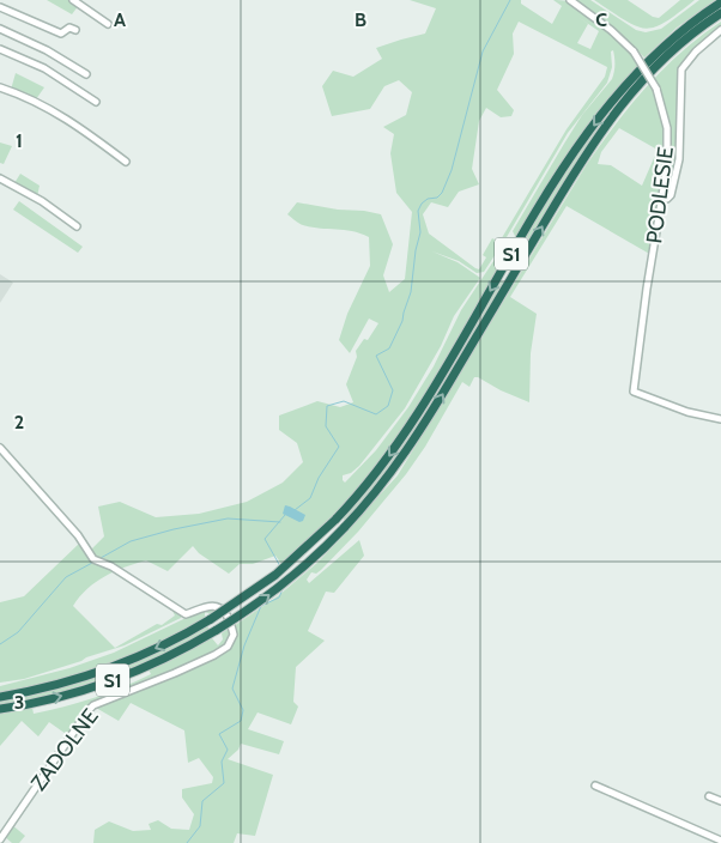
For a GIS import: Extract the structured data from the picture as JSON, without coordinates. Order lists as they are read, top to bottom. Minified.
{"streets":{"highway":["S1"],"street":["PODLESIE","ZADOLNE"]},"grid":{"columns":["A","B","C"],"rows":["1","2","3"]}}
